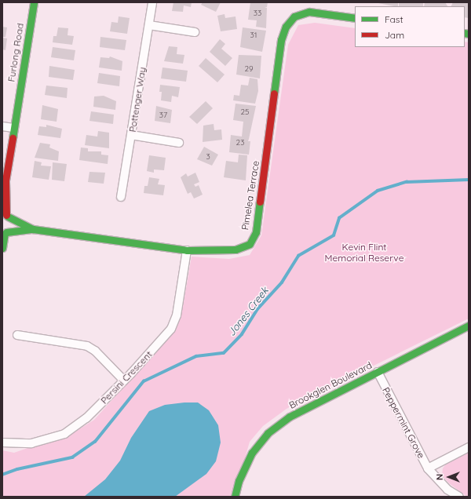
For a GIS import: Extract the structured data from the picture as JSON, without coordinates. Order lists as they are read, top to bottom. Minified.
{"streets":{"street":["Furlong Road","Pottenger Way","Pimelea Terrace","Persini Crescent","Brookglen Boulevard","Peppermint Grove"]},"crossings":[["Furlong Road","Pimelea Terrace"],["Pimelea Terrace","Persini Crescent"],["Brookglen Boulevard","Peppermint Grove"]],"water":["Jones Creek"],"parks":["Kevin Flint Memorial Reserve"],"house_numbers":["33","31","29","25","37","23","3"],"legend":["Fast","Jam"],"north":"left"}
